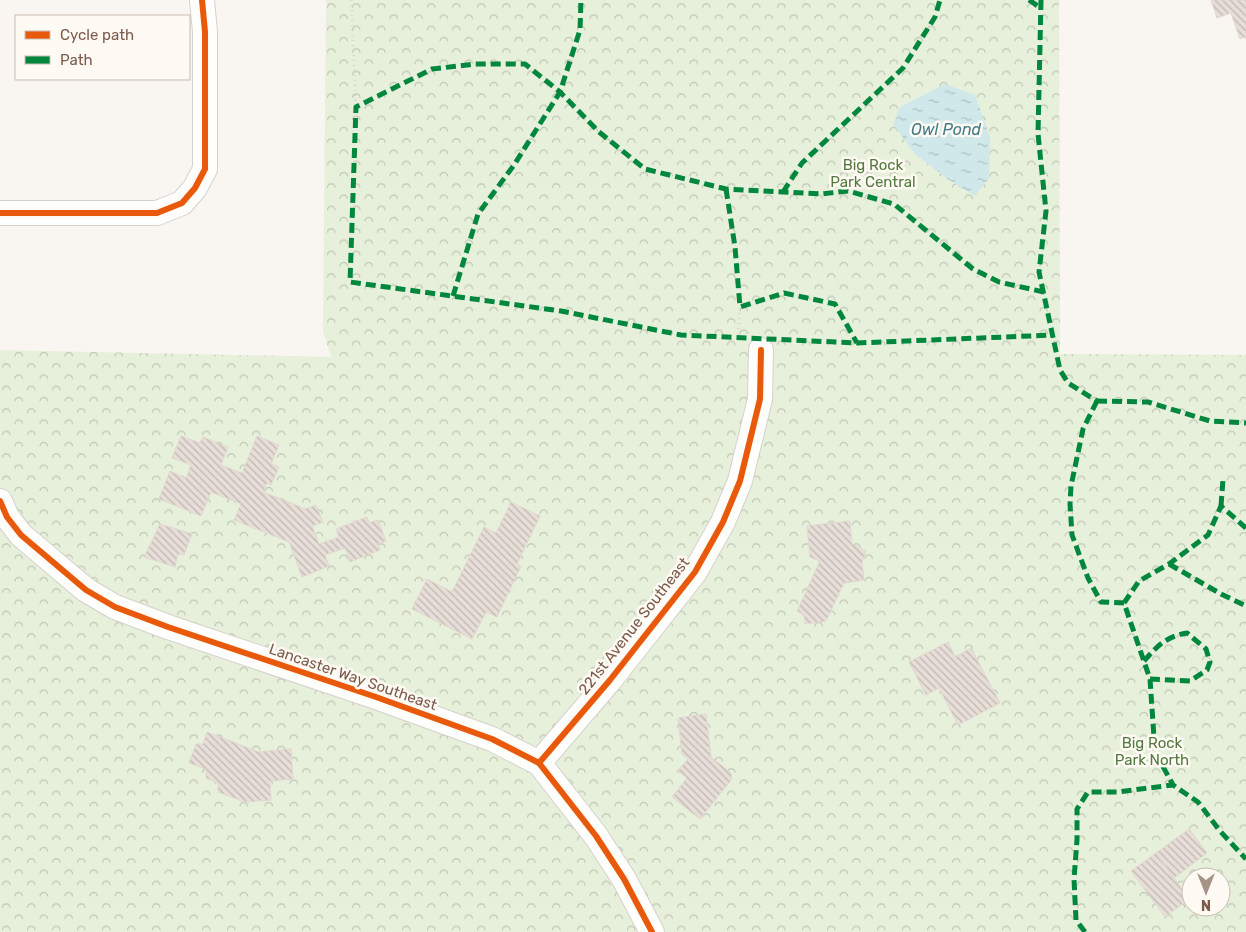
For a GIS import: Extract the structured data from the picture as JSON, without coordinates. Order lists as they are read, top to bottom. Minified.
{"streets":{"street":["221st Avenue Southeast","Lancaster Way Southeast"]},"crossings":[["221st Avenue Southeast","Lancaster Way Southeast"]],"water":["Owl Pond"],"parks":["Big Rock Park Central","Big Rock Park North"],"legend":["Cycle path","Path"],"north":"bottom"}
